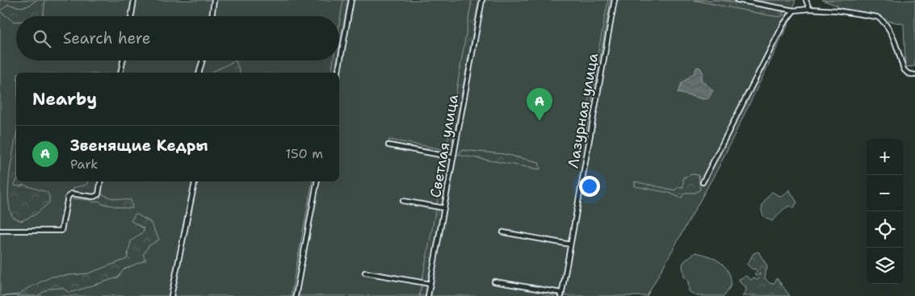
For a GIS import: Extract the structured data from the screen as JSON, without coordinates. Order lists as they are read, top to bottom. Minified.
{"streets":{"street":["Лазурная улица","Светлая улица"]},"page":{"search":"Search here","heading":"Nearby","pins":"A","list":[{"mark":"A","name":"Звенящие Кедры","note":"Park","value":"150 m"}],"map_buttons":["+","−"]}}
